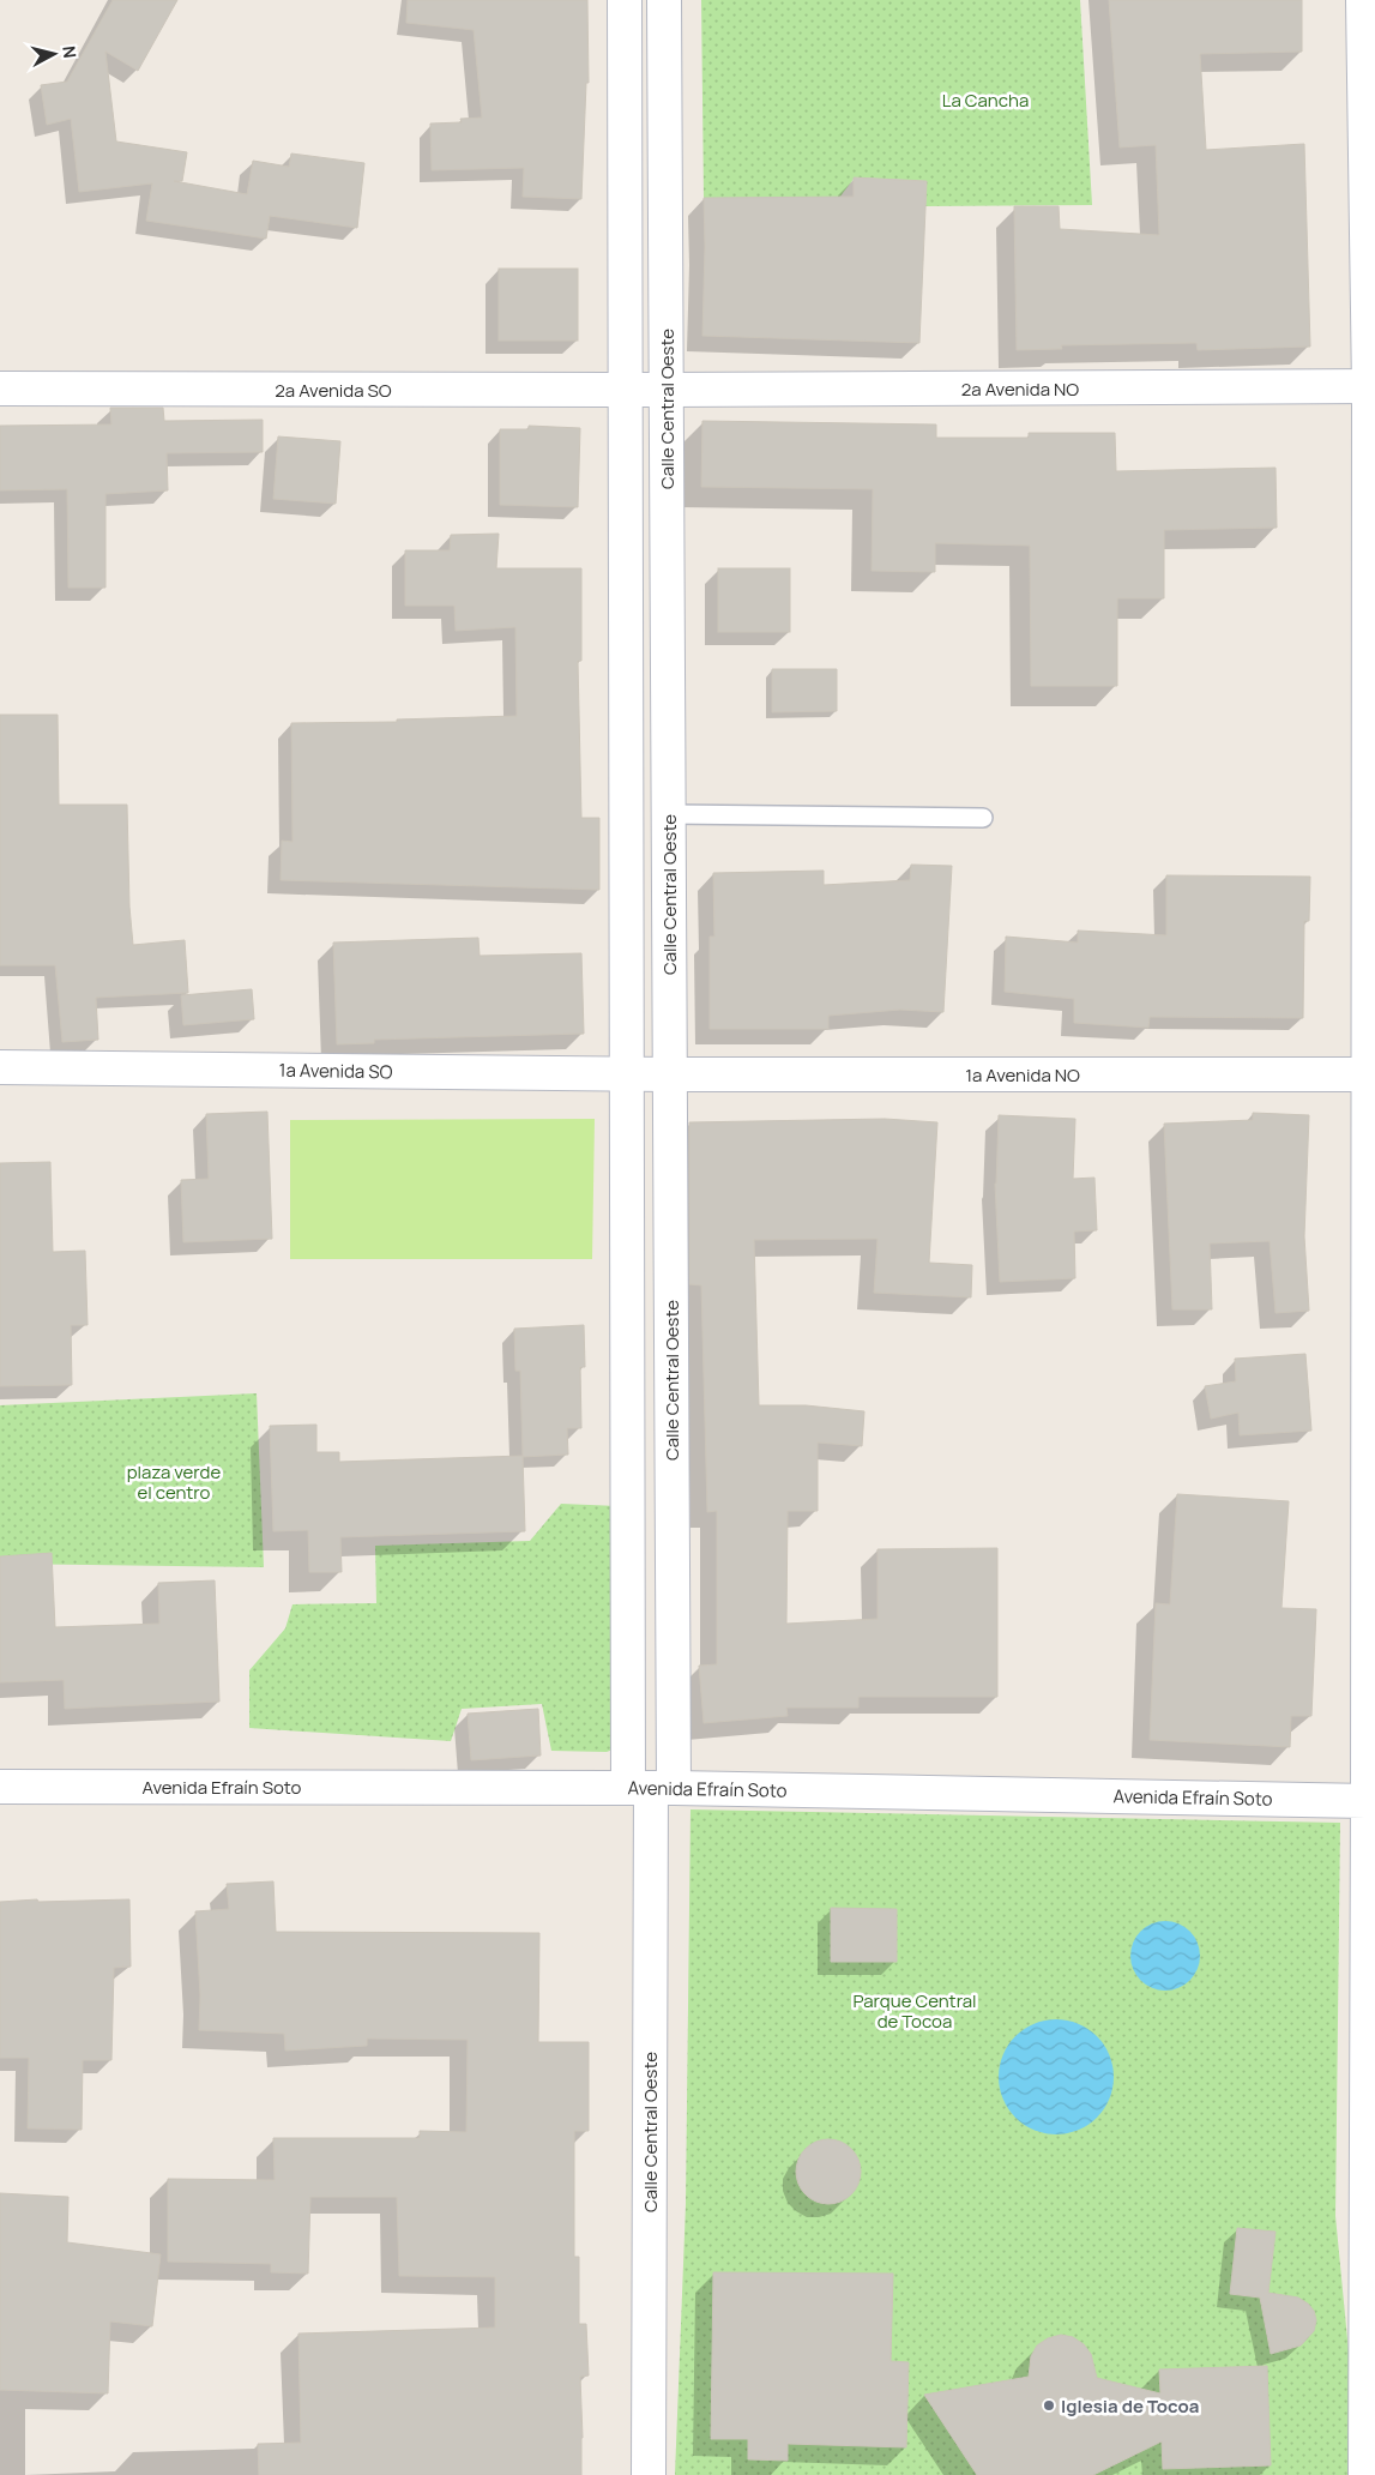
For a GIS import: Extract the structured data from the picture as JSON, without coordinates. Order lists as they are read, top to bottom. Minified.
{"streets":{"street":["2a Avenida NO","2a Avenida SO","Calle Central Oeste","1a Avenida SO","1a Avenida NO","Avenida Efraín Soto"]},"crossings":[["2a Avenida NO","2a Avenida SO"],["2a Avenida NO","Calle Central Oeste"],["2a Avenida SO","Calle Central Oeste"],["Calle Central Oeste","1a Avenida SO"],["Calle Central Oeste","1a Avenida NO"],["Calle Central Oeste","Avenida Efraín Soto"],["1a Avenida SO","1a Avenida NO"]],"parks":["La Cancha","plaza verde el centro","Parque Central de Tocoa"],"places":["Iglesia de Tocoa"],"north":"right"}
